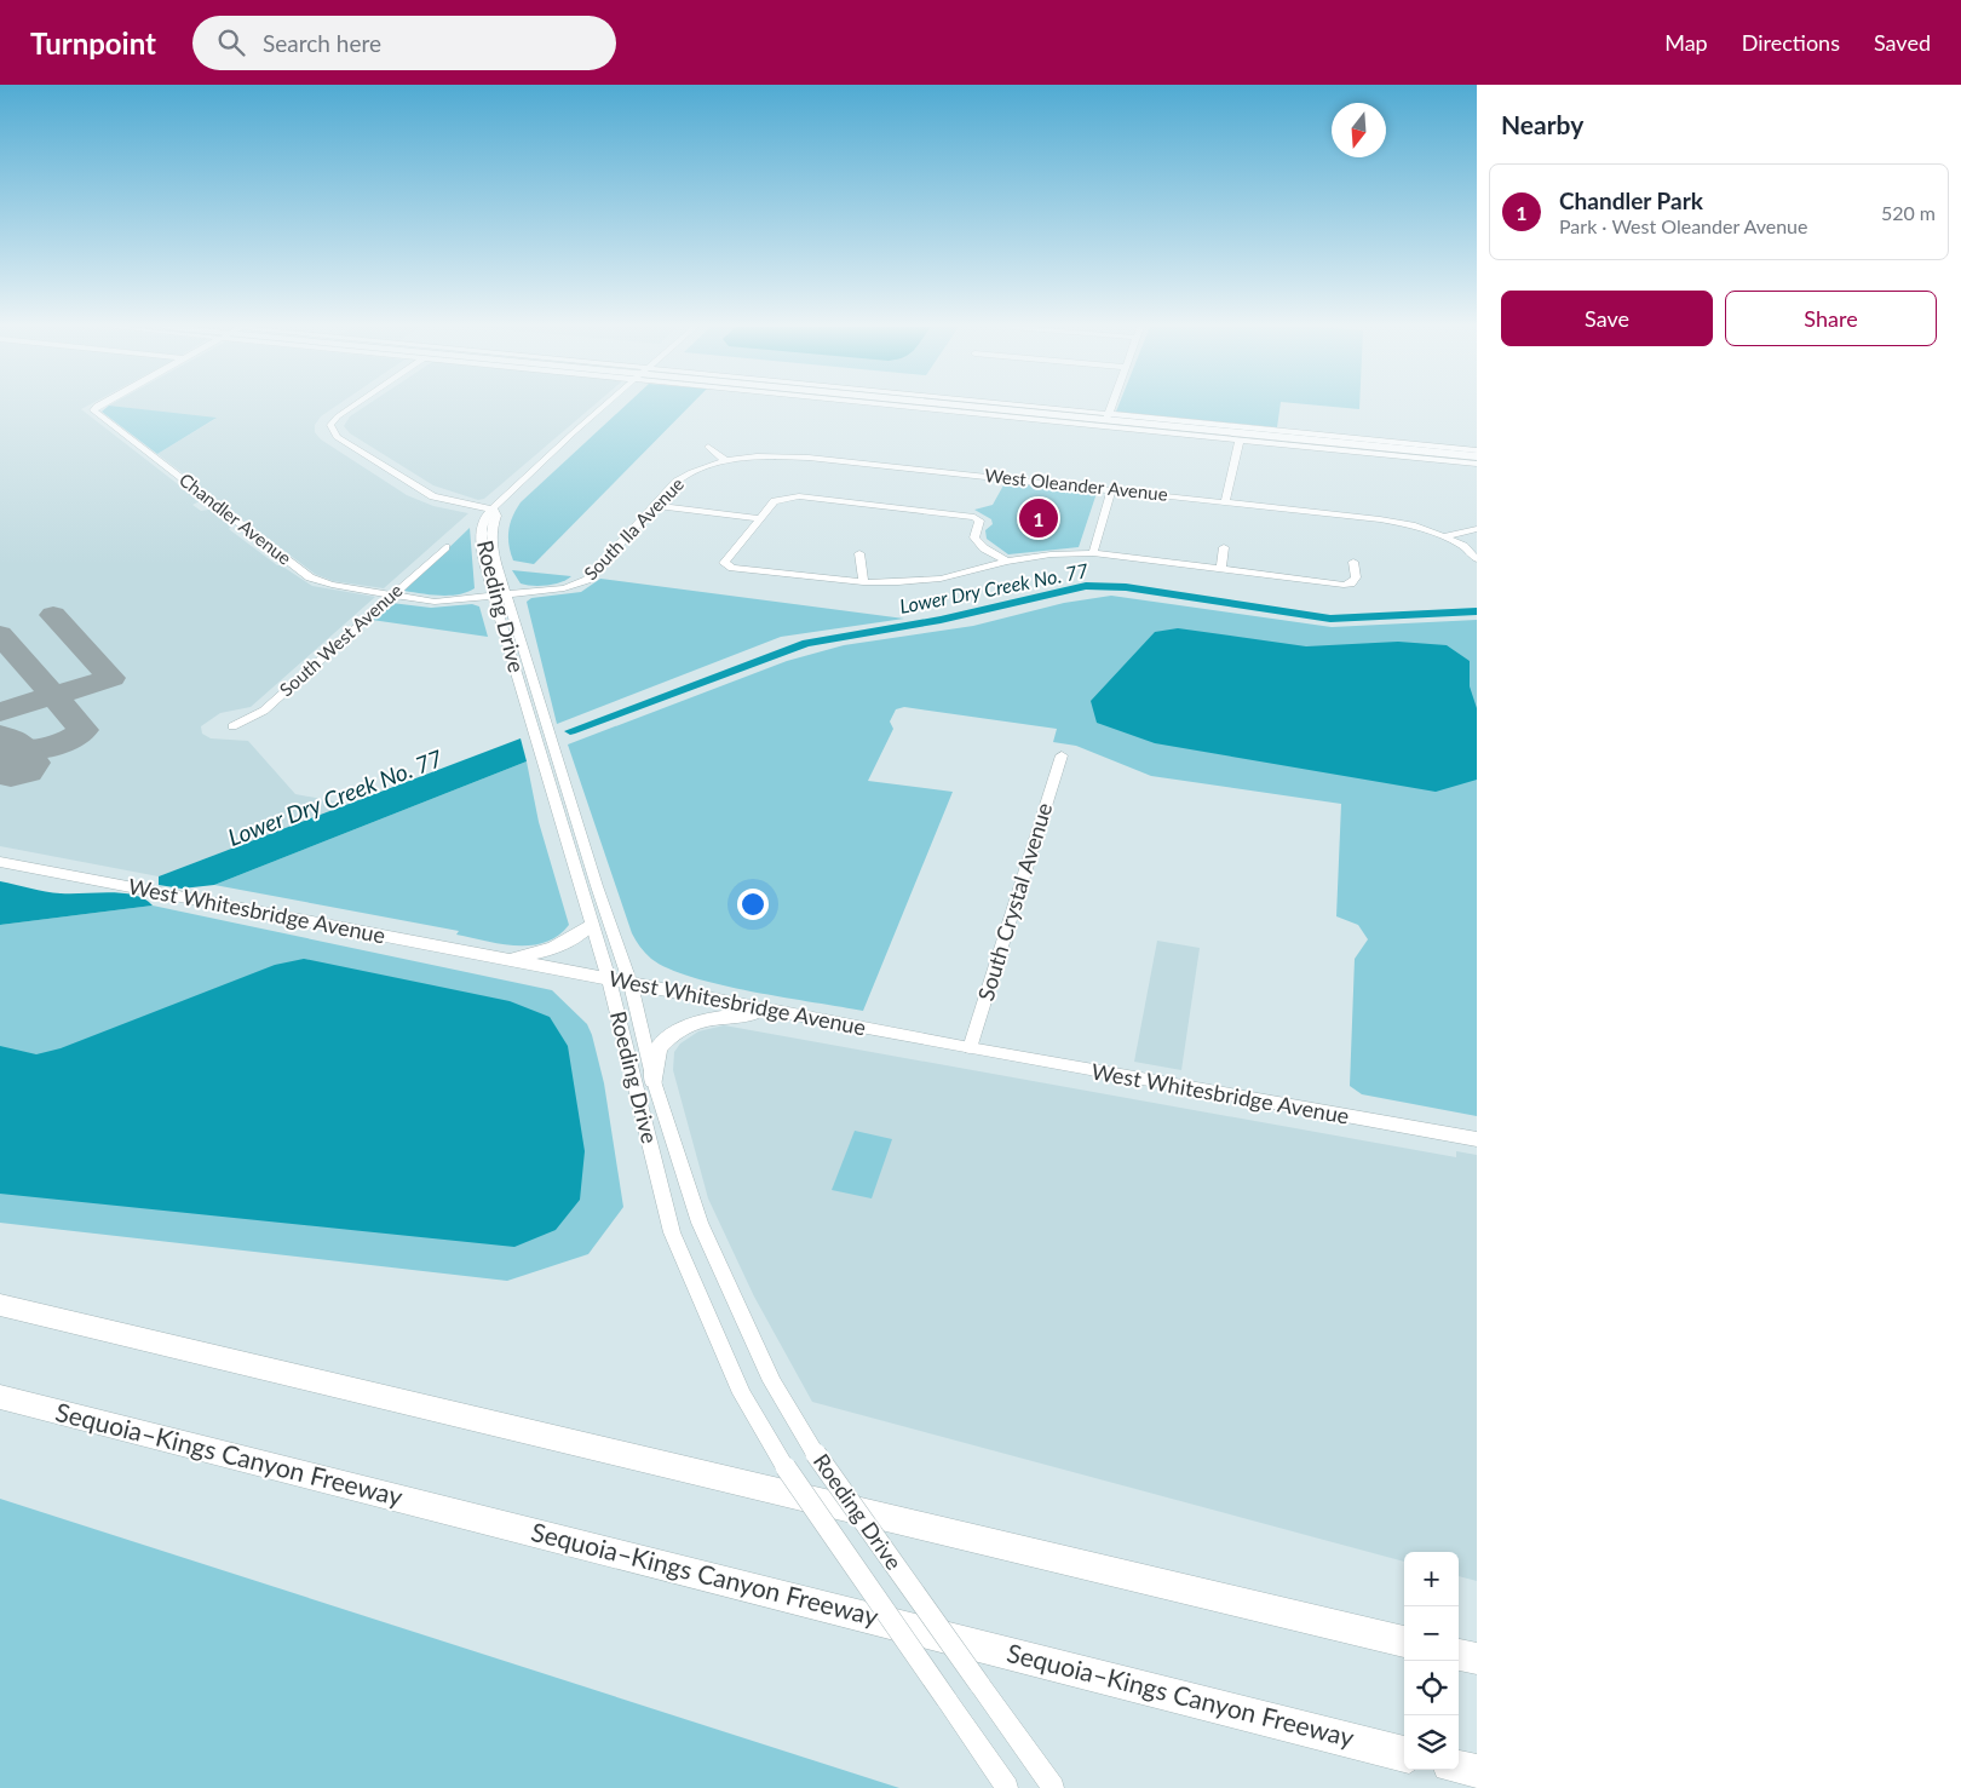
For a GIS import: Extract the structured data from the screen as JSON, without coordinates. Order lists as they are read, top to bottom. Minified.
{"streets":{"highway":["Sequoia–Kings Canyon Freeway"],"main road":["West Whitesbridge Avenue"],"street":["West Oleander Avenue","Chandler Avenue","South Ila Avenue","Roeding Drive","South West Avenue","South Crystal Avenue"]},"crossings":[["West Oleander Avenue","South Ila Avenue"],["Chandler Avenue","South Ila Avenue"],["Chandler Avenue","Roeding Drive"],["Chandler Avenue","South West Avenue"],["Roeding Drive","West Whitesbridge Avenue"],["South Crystal Avenue","West Whitesbridge Avenue"]],"water":["Lower Dry Creek No. 77"],"north":"bottom","page":{"header":"Turnpoint","search":"Search here","nav":["Map","Directions","Saved"],"heading":"Nearby","list":[{"mark":"1","name":"Chandler Park","note":"Park · West Oleander Avenue","value":"520 m"}],"buttons":["Save","Share"],"pins":"1","map_buttons":["+","−"]}}
